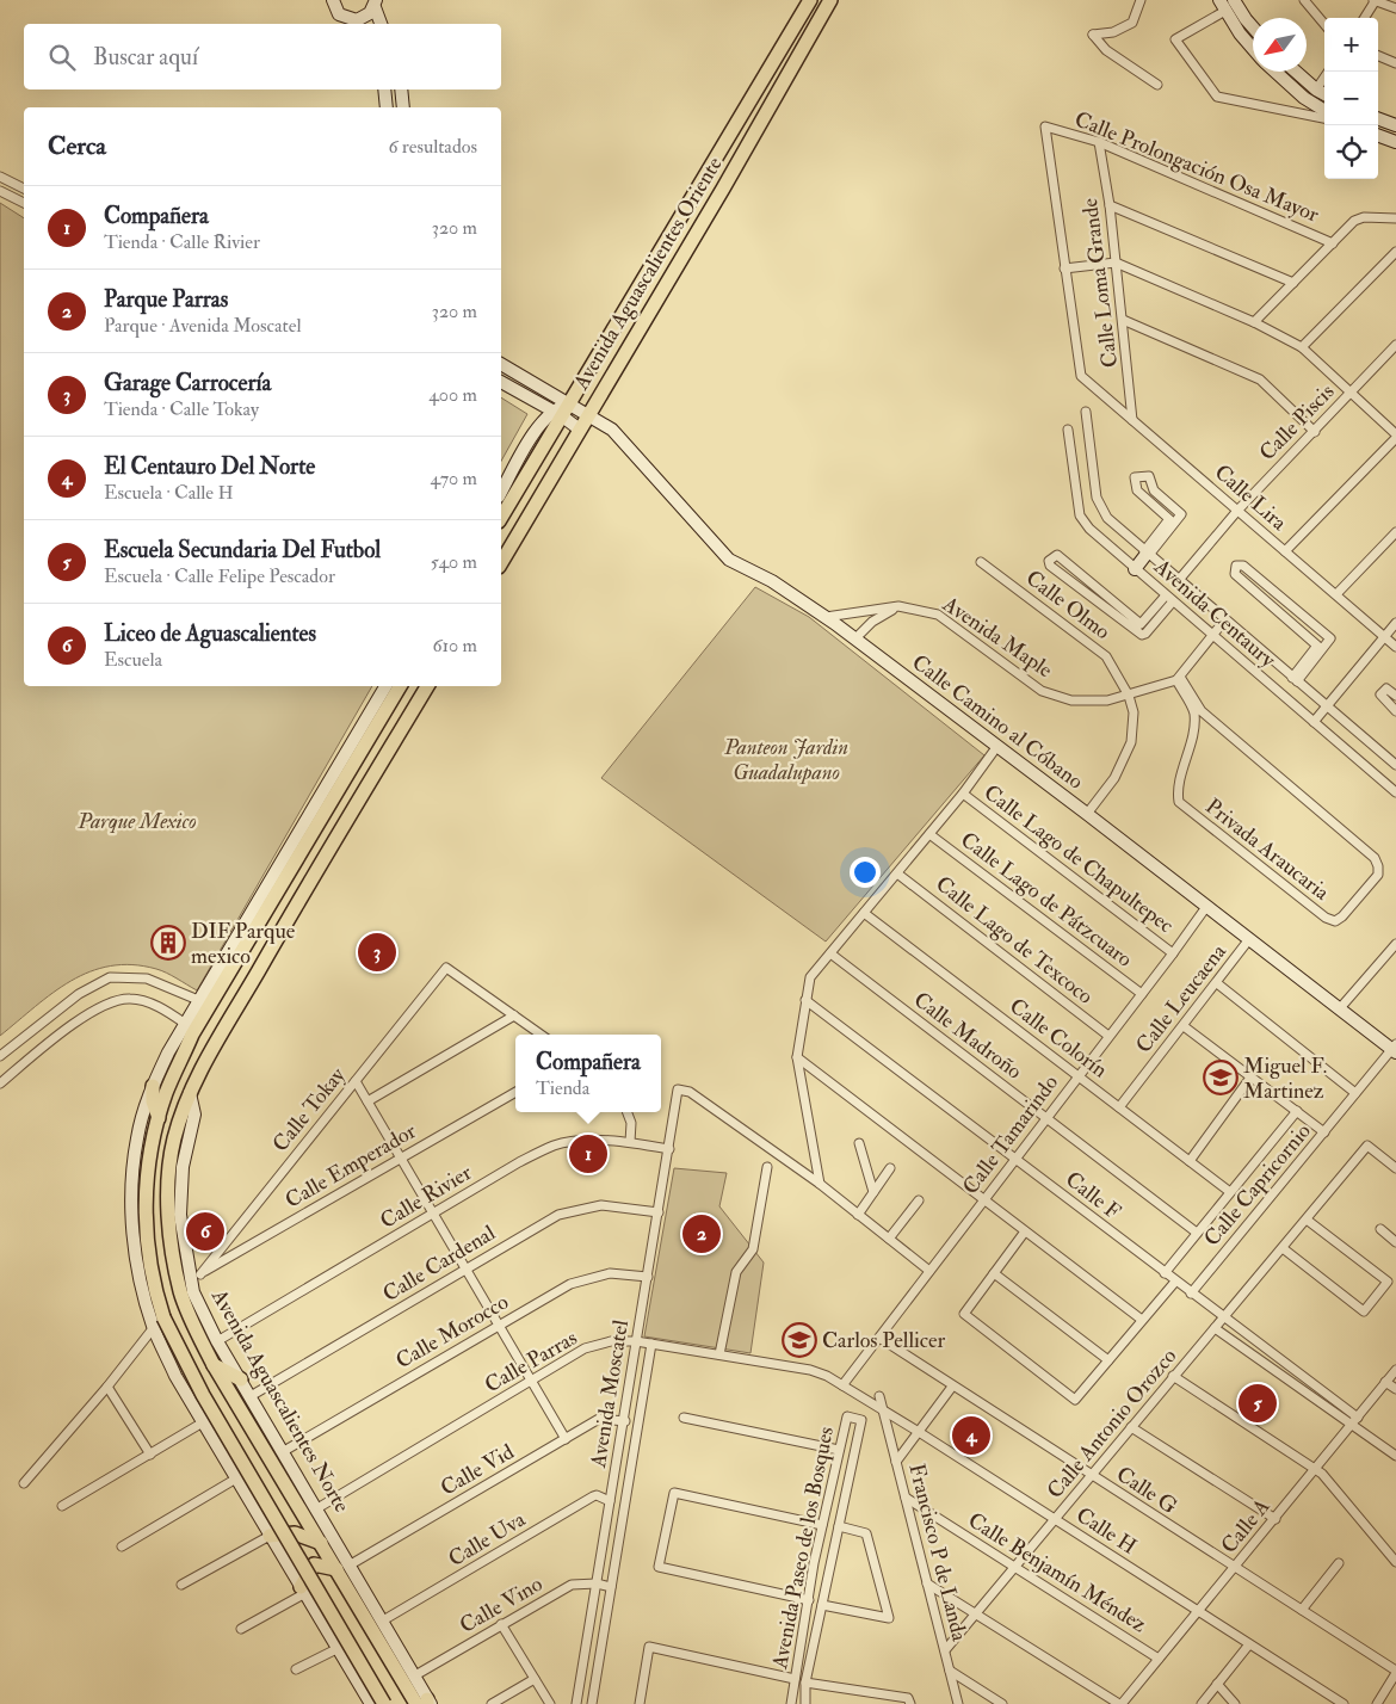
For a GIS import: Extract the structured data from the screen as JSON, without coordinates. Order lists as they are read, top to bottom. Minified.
{"streets":{"main road":["Avenida Aguascalientes Oriente","Avenida Aguascalientes Norte"],"street":["Calle Prolongación Osa Mayor","Calle Loma Grande","Calle Piscis","Calle Lira","Calle Olmo","Avenida Centaury","Avenida Maple","Calle Camino al Cóbano","Privada Araucaria","Calle Lago de Chapultepec","Calle Lago de Pátzcuaro","Calle Lago de Texcoco","Calle Leucaena","Calle Madroño","Calle Colorín","Calle Tokay","Calle Tamarindo","Calle Emperador","Calle Capricornio","Calle F","Calle Rivier","Calle Cardenal","Calle Morocco","Calle Parras","Avenida Moscatel","Calle Antonio Orozco","Calle Vid","Calle G","Calle A","Calle H","Calle Uva","Avenida Paseo de los Bosques","Francisco P de Landa","Calle Benjamín Méndez","Calle Vino"]},"crossings":[["Calle Prolongación Osa Mayor","Calle Loma Grande"],["Calle Prolongación Osa Mayor","Calle Lira"],["Avenida Aguascalientes Oriente","Calle Camino al Cóbano"],["Calle Loma Grande","Calle Lira"],["Calle Piscis","Calle Lira"],["Calle Piscis","Avenida Centaury"],["Calle Olmo","Avenida Maple"],["Calle Olmo","Calle Camino al Cóbano"],["Avenida Maple","Calle Camino al Cóbano"],["Avenida Maple","Privada Araucaria"],["Calle Camino al Cóbano","Calle Leucaena"],["Calle Camino al Cóbano","Calle Tamarindo"],["Calle Camino al Cóbano","Calle Capricornio"],["Calle Lago de Chapultepec","Calle Tamarindo"],["Calle Lago de Pátzcuaro","Calle Tamarindo"],["Calle Lago de Texcoco","Calle Tamarindo"],["Calle Leucaena","Calle Colorín"],["Calle Madroño","Calle Tamarindo"],["Calle Colorín","Calle Tamarindo"],["Calle Tokay","Calle Emperador"],["Calle Tokay","Avenida Aguascalientes Norte"],["Calle Tamarindo","Calle F"],["Calle Tamarindo","Calle Parras"],["Calle Tamarindo","Calle G"],["Calle Emperador","Avenida Aguascalientes Norte"],["Calle Capricornio","Calle F"],["Calle F","Calle Antonio Orozco"],["Calle F","Calle A"],["Calle Rivier","Avenida Moscatel"],["Calle Rivier","Avenida Aguascalientes Norte"],["Calle Cardenal","Avenida Moscatel"],["Calle Cardenal","Avenida Aguascalientes Norte"],["Calle Morocco","Avenida Moscatel"],["Calle Morocco","Avenida Aguascalientes Norte"],["Calle Parras","Avenida Moscatel"],["Calle Parras","Avenida Aguascalientes Norte"],["Calle Parras","Calle H"],["Calle Parras","Francisco P de Landa"],["Avenida Moscatel","Calle Vid"],["Avenida Moscatel","Calle Uva"],["Avenida Moscatel","Calle Vino"],["Avenida Aguascalientes Norte","Calle Vid"],["Avenida Aguascalientes Norte","Calle Uva"],["Avenida Aguascalientes Norte","Calle Vino"],["Calle Antonio Orozco","Calle G"],["Calle Antonio Orozco","Calle H"],["Calle Antonio Orozco","Francisco P de Landa"],["Calle Antonio Orozco","Calle Benjamín Méndez"],["Calle G","Calle A"],["Calle A","Calle H"],["Calle A","Calle Benjamín Méndez"],["Calle H","Francisco P de Landa"],["Francisco P de Landa","Calle Benjamín Méndez"]],"parks":["Panteon Jardin Guadalupano","Parque Mexico"],"places":{"building":["DIF Parque mexico"],"school or university":["Miguel F. Martinez","Carlos Pellicer"]},"north":"bottom left","page":{"map_buttons":["+","−"],"search":"Buscar aquí","heading":["Cerca","6 resultados"],"list":[{"mark":"1","name":"Compañera","note":"Tienda · Calle Rivier","value":"320 m"},{"mark":"2","name":"Parque Parras","note":"Parque · Avenida Moscatel","value":"320 m"},{"mark":"3","name":"Garage Carrocería","note":"Tienda · Calle Tokay","value":"400 m"},{"mark":"4","name":"El Centauro Del Norte","note":"Escuela · Calle H","value":"470 m"},{"mark":"5","name":"Escuela Secundaria Del Futbol","note":"Escuela · Calle Felipe Pescador","value":"540 m"},{"mark":"6","name":"Liceo de Aguascalientes","note":"Escuela","value":"610 m"}],"pins":["3","1","6","2","5","4"],"popup":["Compañera","Tienda"]}}
